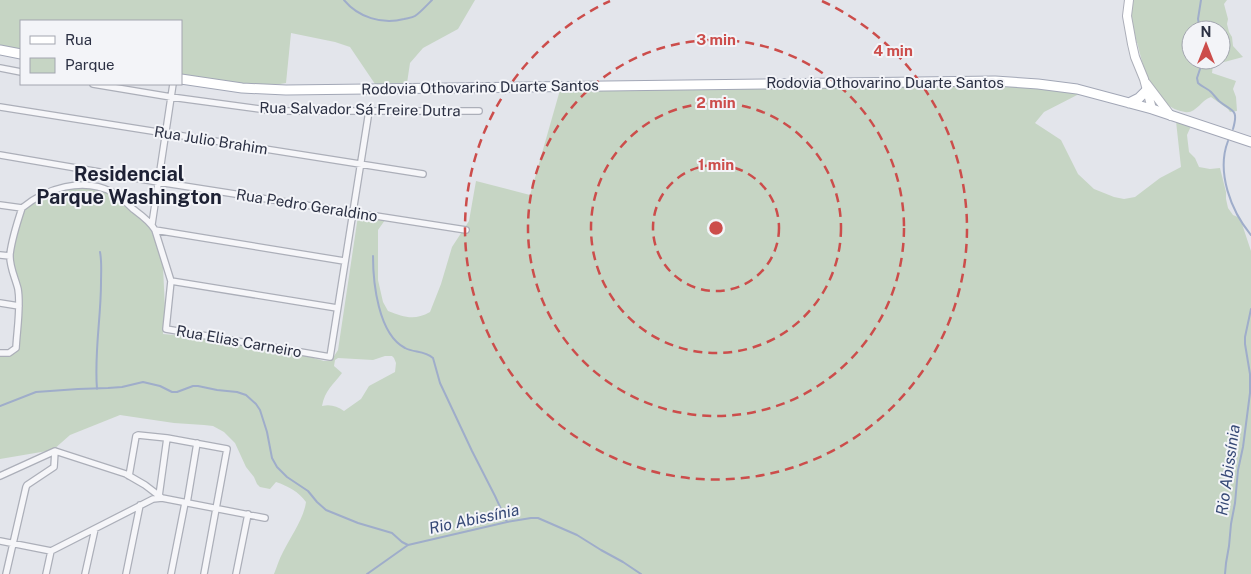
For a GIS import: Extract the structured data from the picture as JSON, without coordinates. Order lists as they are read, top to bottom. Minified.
{"streets":{"main road":["Rodovia Othovarino Duarte Santos"],"street":["Rua Salvador Sá Freire Dutra","Rua Julio Brahim","Rua Pedro Geraldino","Rua Elias Carneiro"]},"districts":["Residencial Parque Washington"],"water":["Rio Abissínia"],"legend":["Rua","Parque"],"north":"top","rings":["3 min","4 min","2 min","1 min"]}
